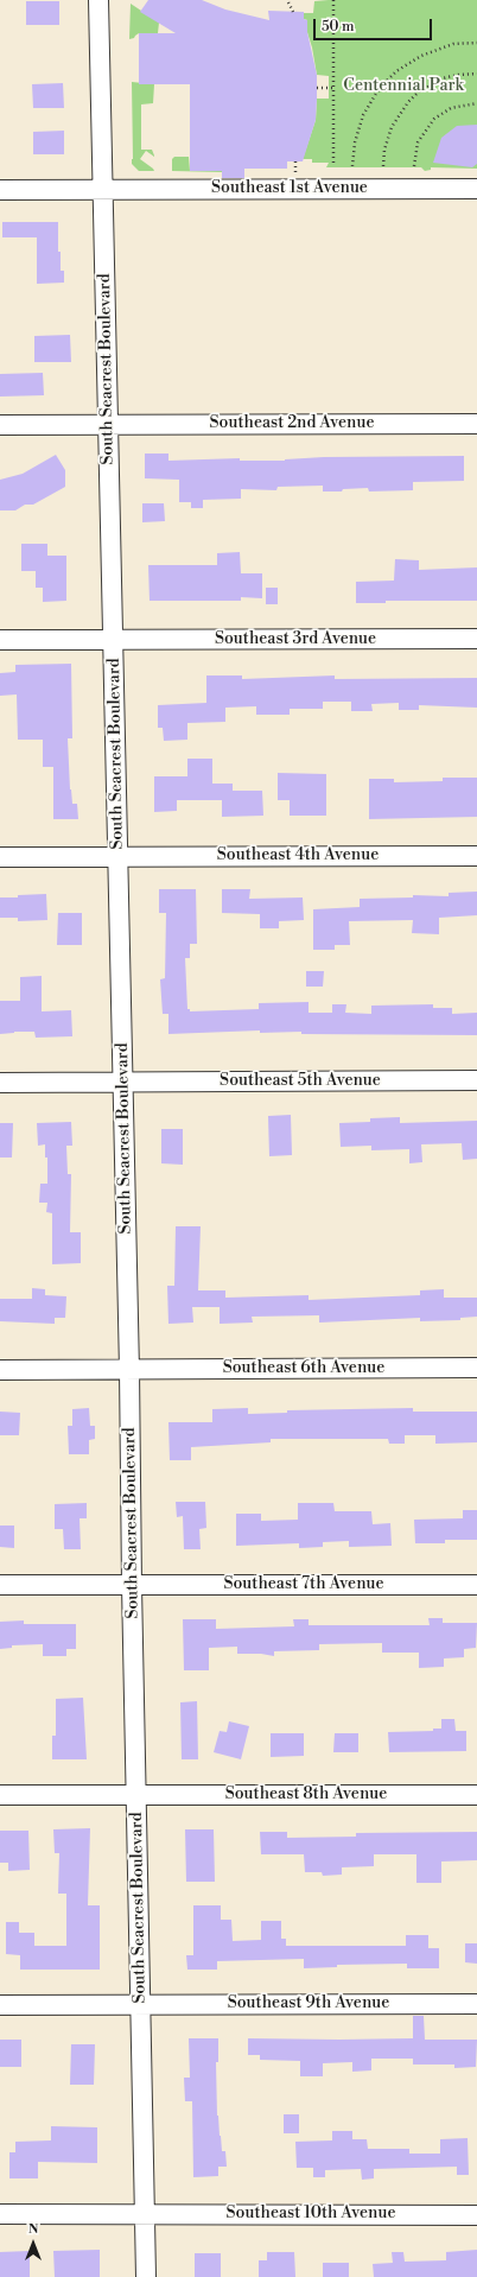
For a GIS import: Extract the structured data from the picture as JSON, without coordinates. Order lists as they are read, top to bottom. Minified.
{"streets":{"street":["Southeast 1st Avenue","South Seacrest Boulevard","Southeast 2nd Avenue","Southeast 3rd Avenue","Southeast 4th Avenue","Southeast 5th Avenue","Southeast 6th Avenue","Southeast 7th Avenue","Southeast 8th Avenue","Southeast 9th Avenue","Southeast 10th Avenue"]},"crossings":[["Southeast 1st Avenue","South Seacrest Boulevard"],["South Seacrest Boulevard","Southeast 2nd Avenue"],["South Seacrest Boulevard","Southeast 3rd Avenue"],["South Seacrest Boulevard","Southeast 4th Avenue"],["South Seacrest Boulevard","Southeast 5th Avenue"],["South Seacrest Boulevard","Southeast 6th Avenue"],["South Seacrest Boulevard","Southeast 7th Avenue"],["South Seacrest Boulevard","Southeast 8th Avenue"],["South Seacrest Boulevard","Southeast 9th Avenue"],["South Seacrest Boulevard","Southeast 10th Avenue"]],"parks":["Centennial Park"],"scale_bar":"50 m","north":"top"}
